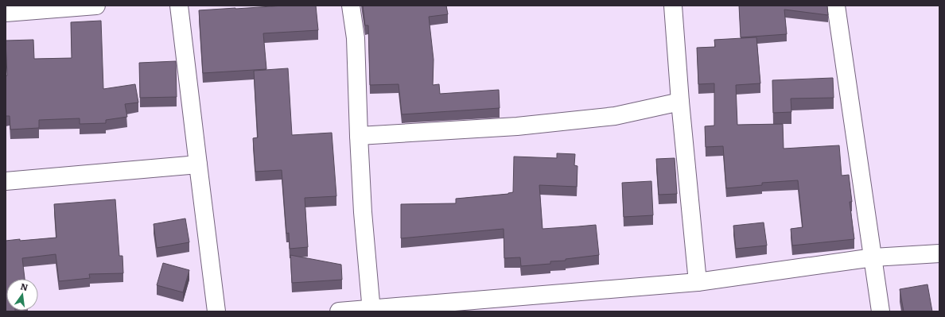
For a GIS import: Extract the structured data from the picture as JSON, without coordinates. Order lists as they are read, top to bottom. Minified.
{"north":"top"}
